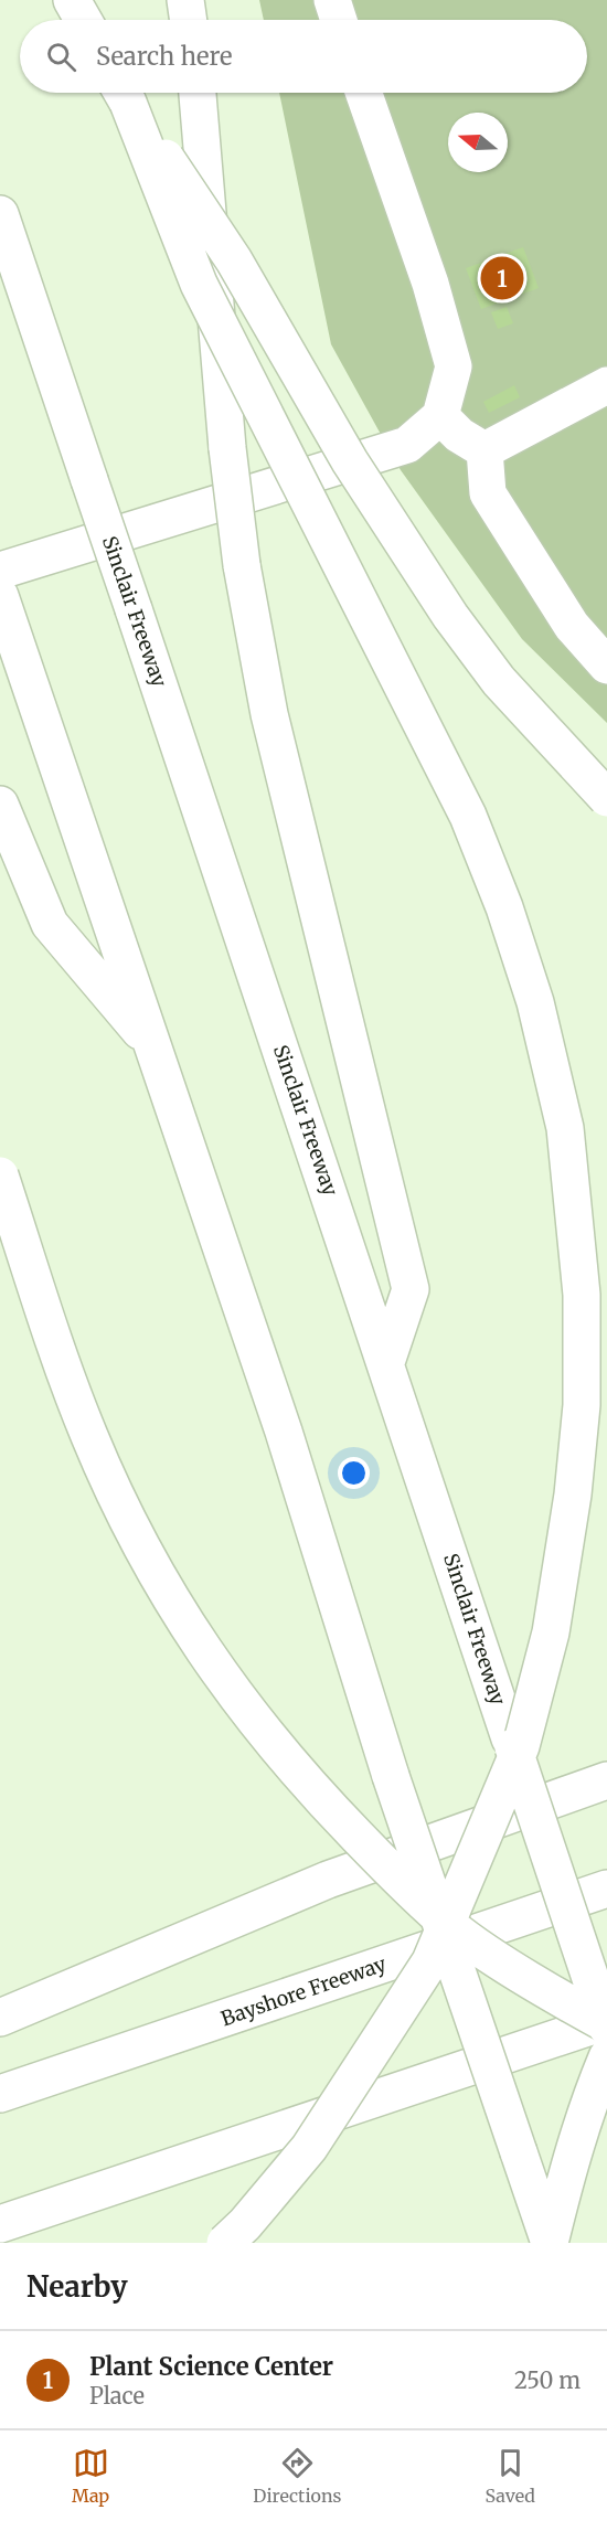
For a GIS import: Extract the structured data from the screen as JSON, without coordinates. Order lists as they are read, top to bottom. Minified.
{"streets":{"main road":["Sinclair Freeway","Bayshore Freeway"]},"north":"left","page":{"search":"Search here","pins":"1","heading":"Nearby","list":[{"mark":"1","name":"Plant Science Center","note":"Place","value":"250 m"}],"nav":["Map","Directions","Saved"]}}
